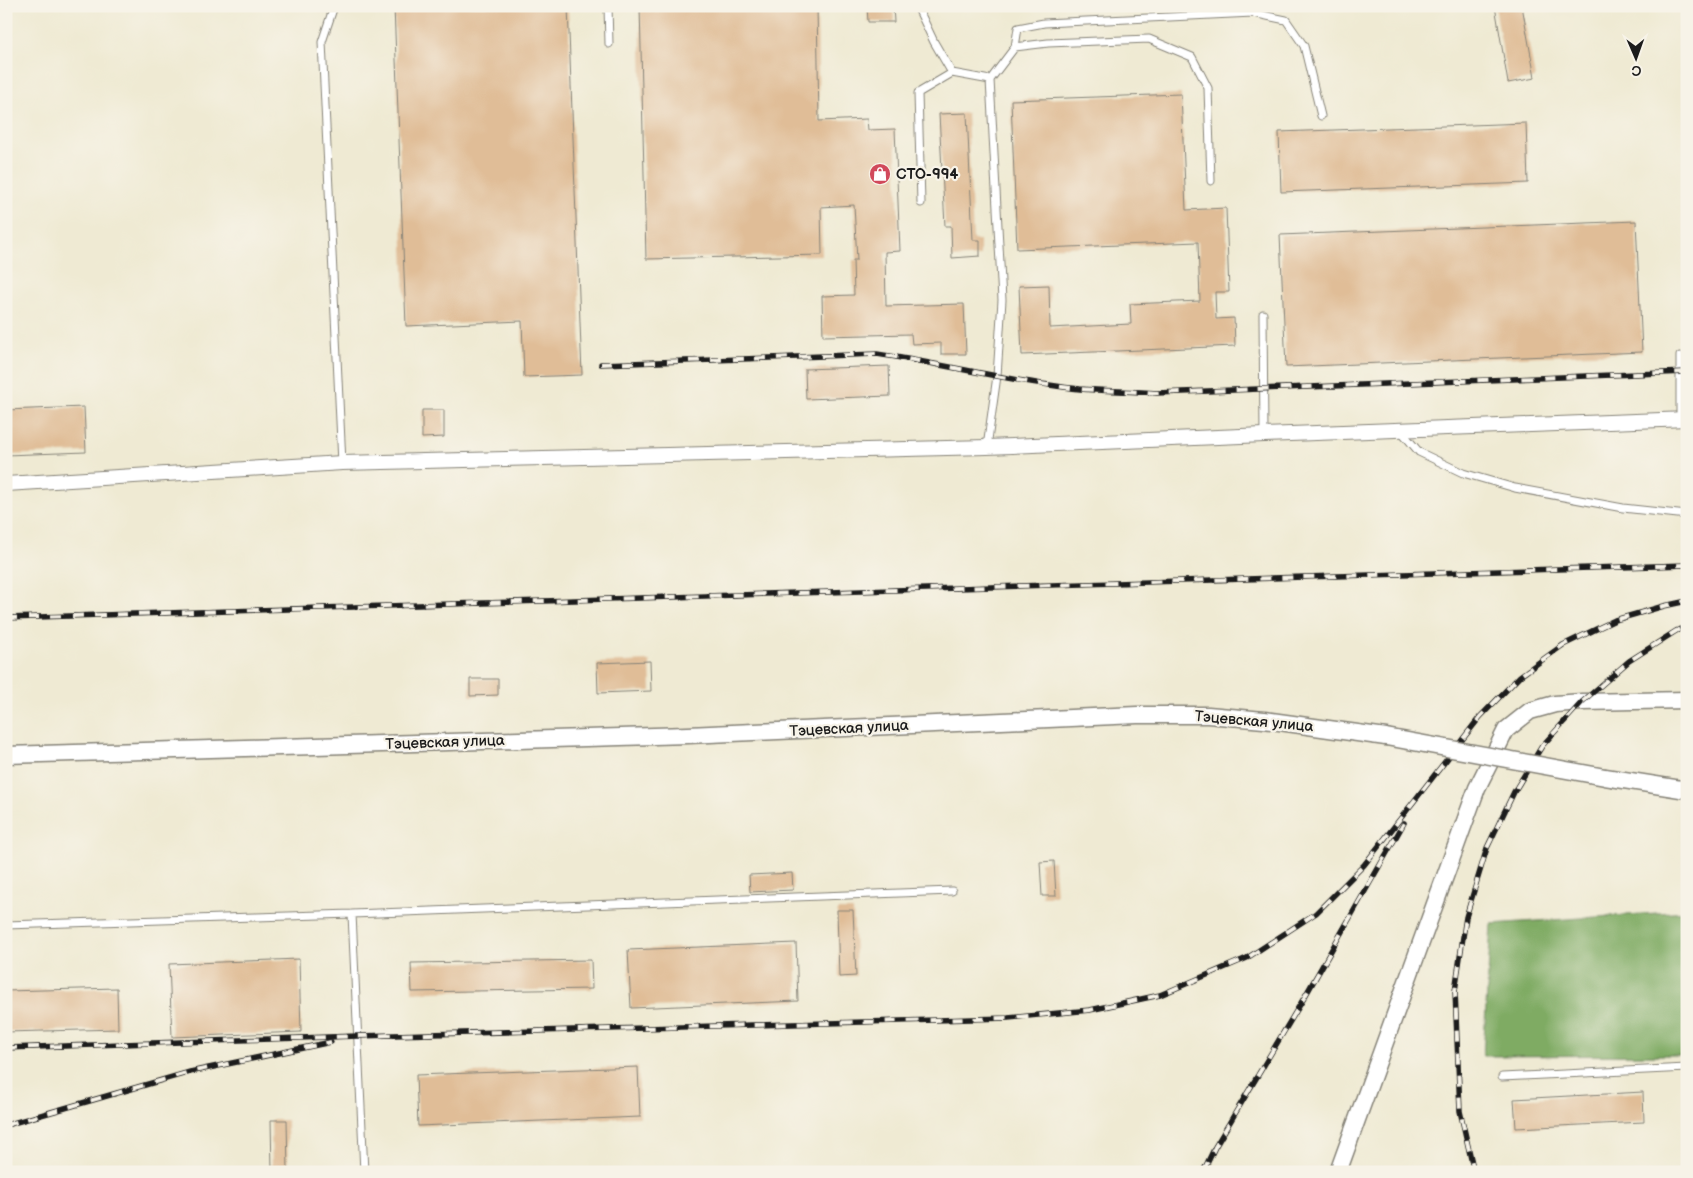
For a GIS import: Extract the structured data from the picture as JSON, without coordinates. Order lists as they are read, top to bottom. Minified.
{"streets":{"street":["Тэцевская улица"]},"places":{"shop":["СТО-994"]},"north":"bottom"}
